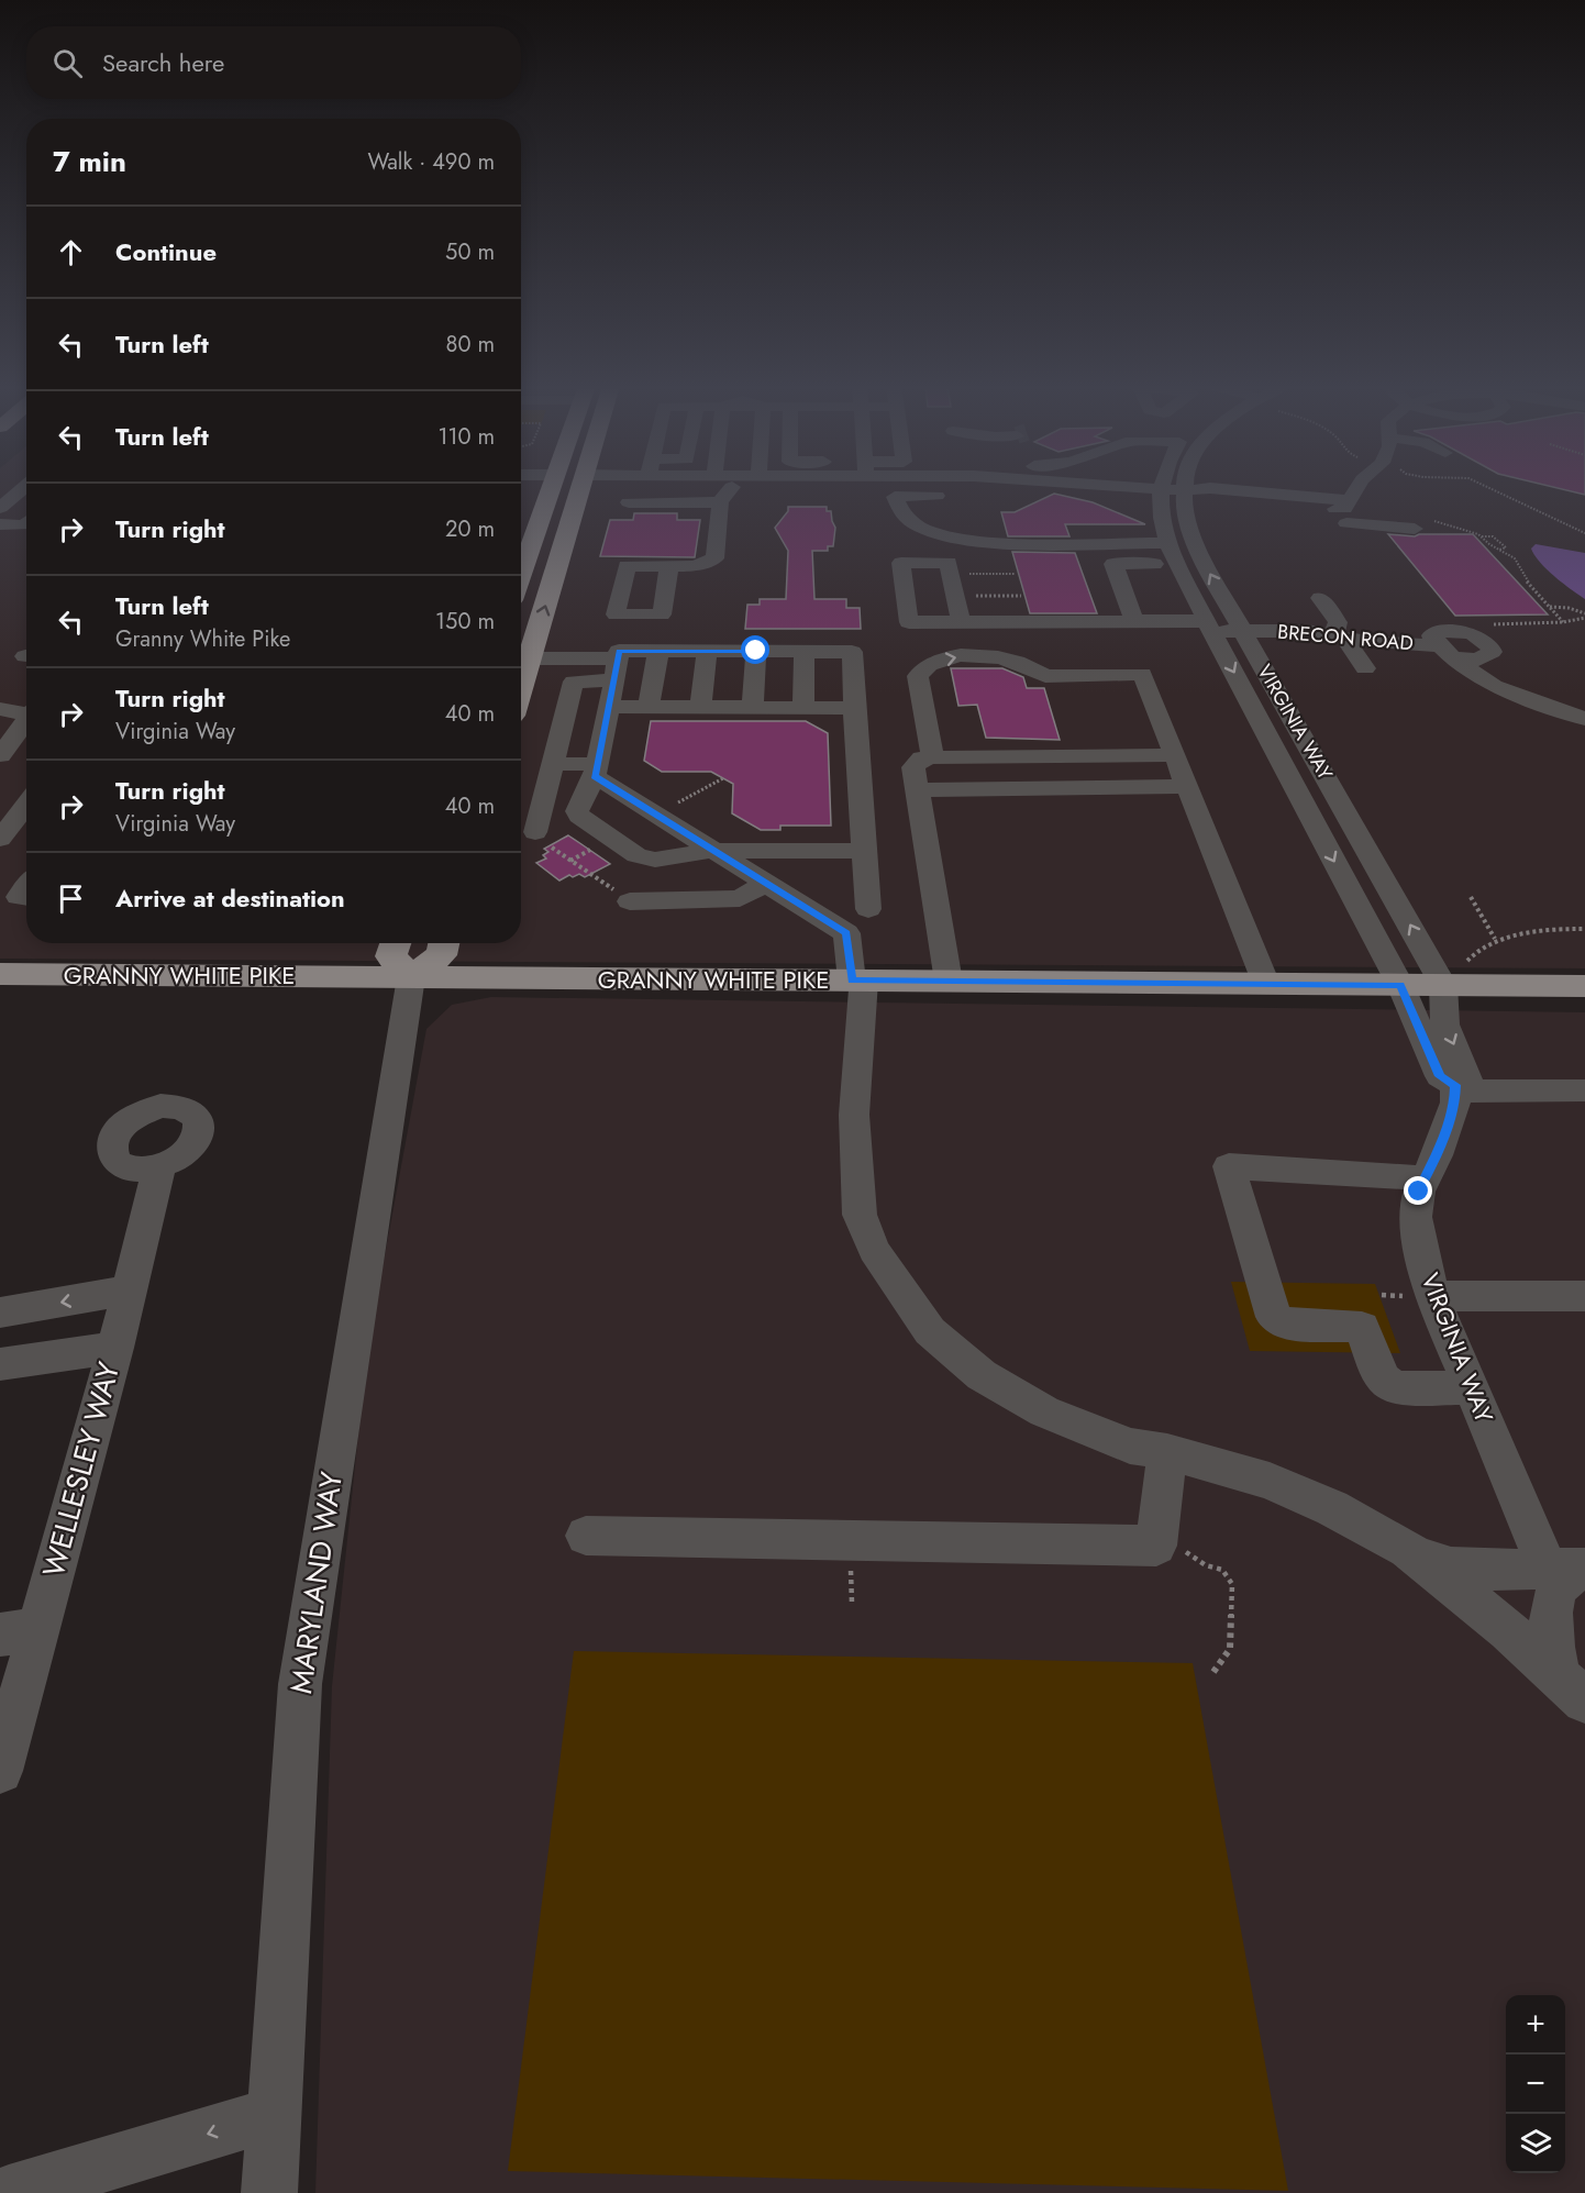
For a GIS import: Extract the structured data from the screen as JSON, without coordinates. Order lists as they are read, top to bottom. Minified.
{"streets":{"main road":["GRANNY WHITE PIKE"],"street":["BRECON ROAD","VIRGINIA WAY","WELLESLEY WAY","MARYLAND WAY"]},"crossings":[["BRECON ROAD","VIRGINIA WAY"],["VIRGINIA WAY","GRANNY WHITE PIKE"],["GRANNY WHITE PIKE","MARYLAND WAY"]],"page":{"search":"Search here","heading":["7 min","Walk · 490 m"],"list":[["Continue","50 m"],["Turn left","80 m"],["Turn left","110 m"],["Turn right","20 m"],["Turn left","Granny White Pike","150 m"],["Turn right","Virginia Way","40 m"],["Turn right","Virginia Way","40 m"],"Arrive at destination"],"map_buttons":["+","−"]}}
